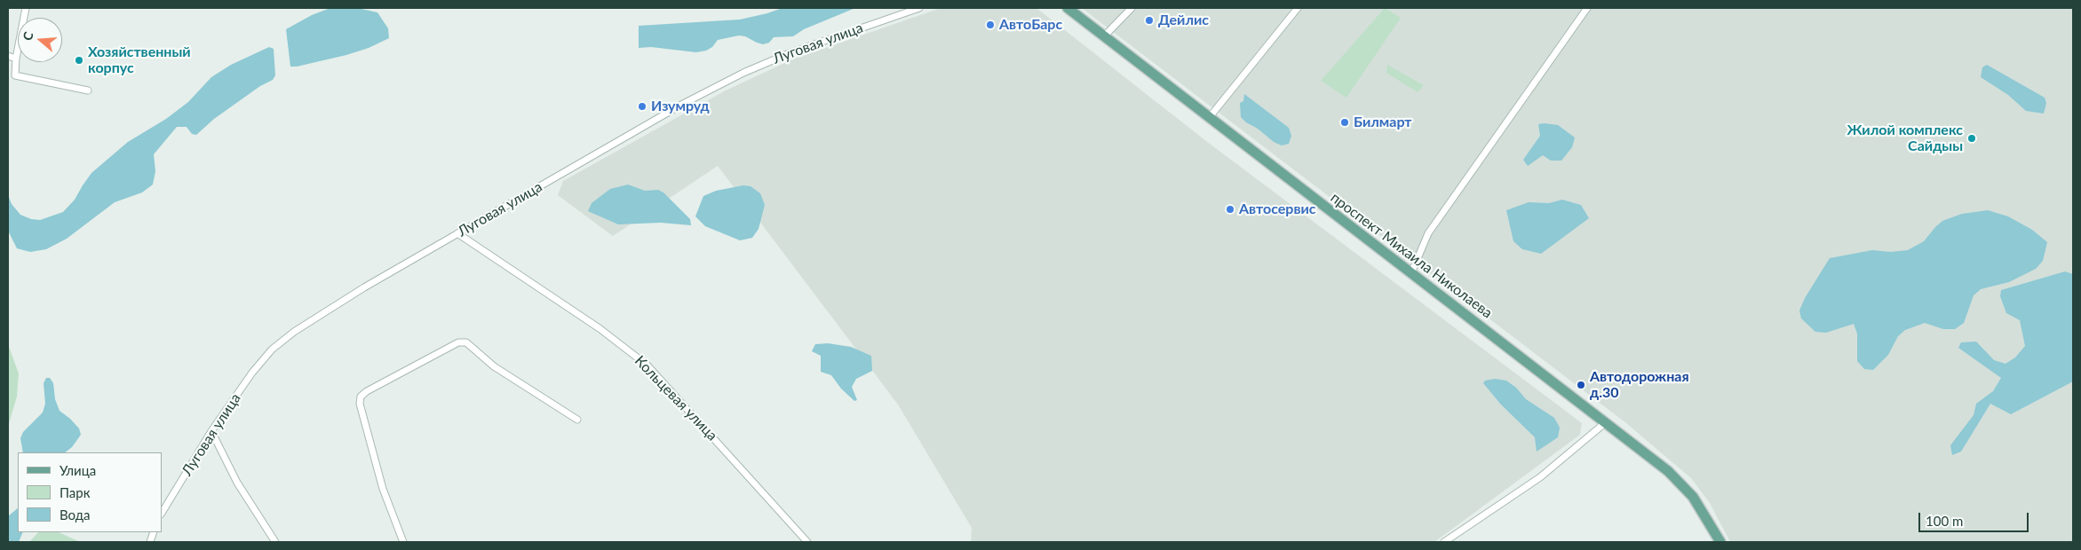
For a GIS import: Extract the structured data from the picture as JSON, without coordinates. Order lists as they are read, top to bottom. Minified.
{"streets":{"main road":["проспект Михаила Николаева"],"street":["Луговая улица","Кольцевая улица"]},"crossings":[["Луговая улица","Кольцевая улица"]],"places":["Дейлис","АвтоБарс","Хозяйственный корпус","Изумруд","Билмарт","Жилой комплекс Сайдыы","Автосервис","Автодорожная д.30"],"legend":["Улица","Парк","Вода"],"scale_bar":"100 m","north":"left"}
